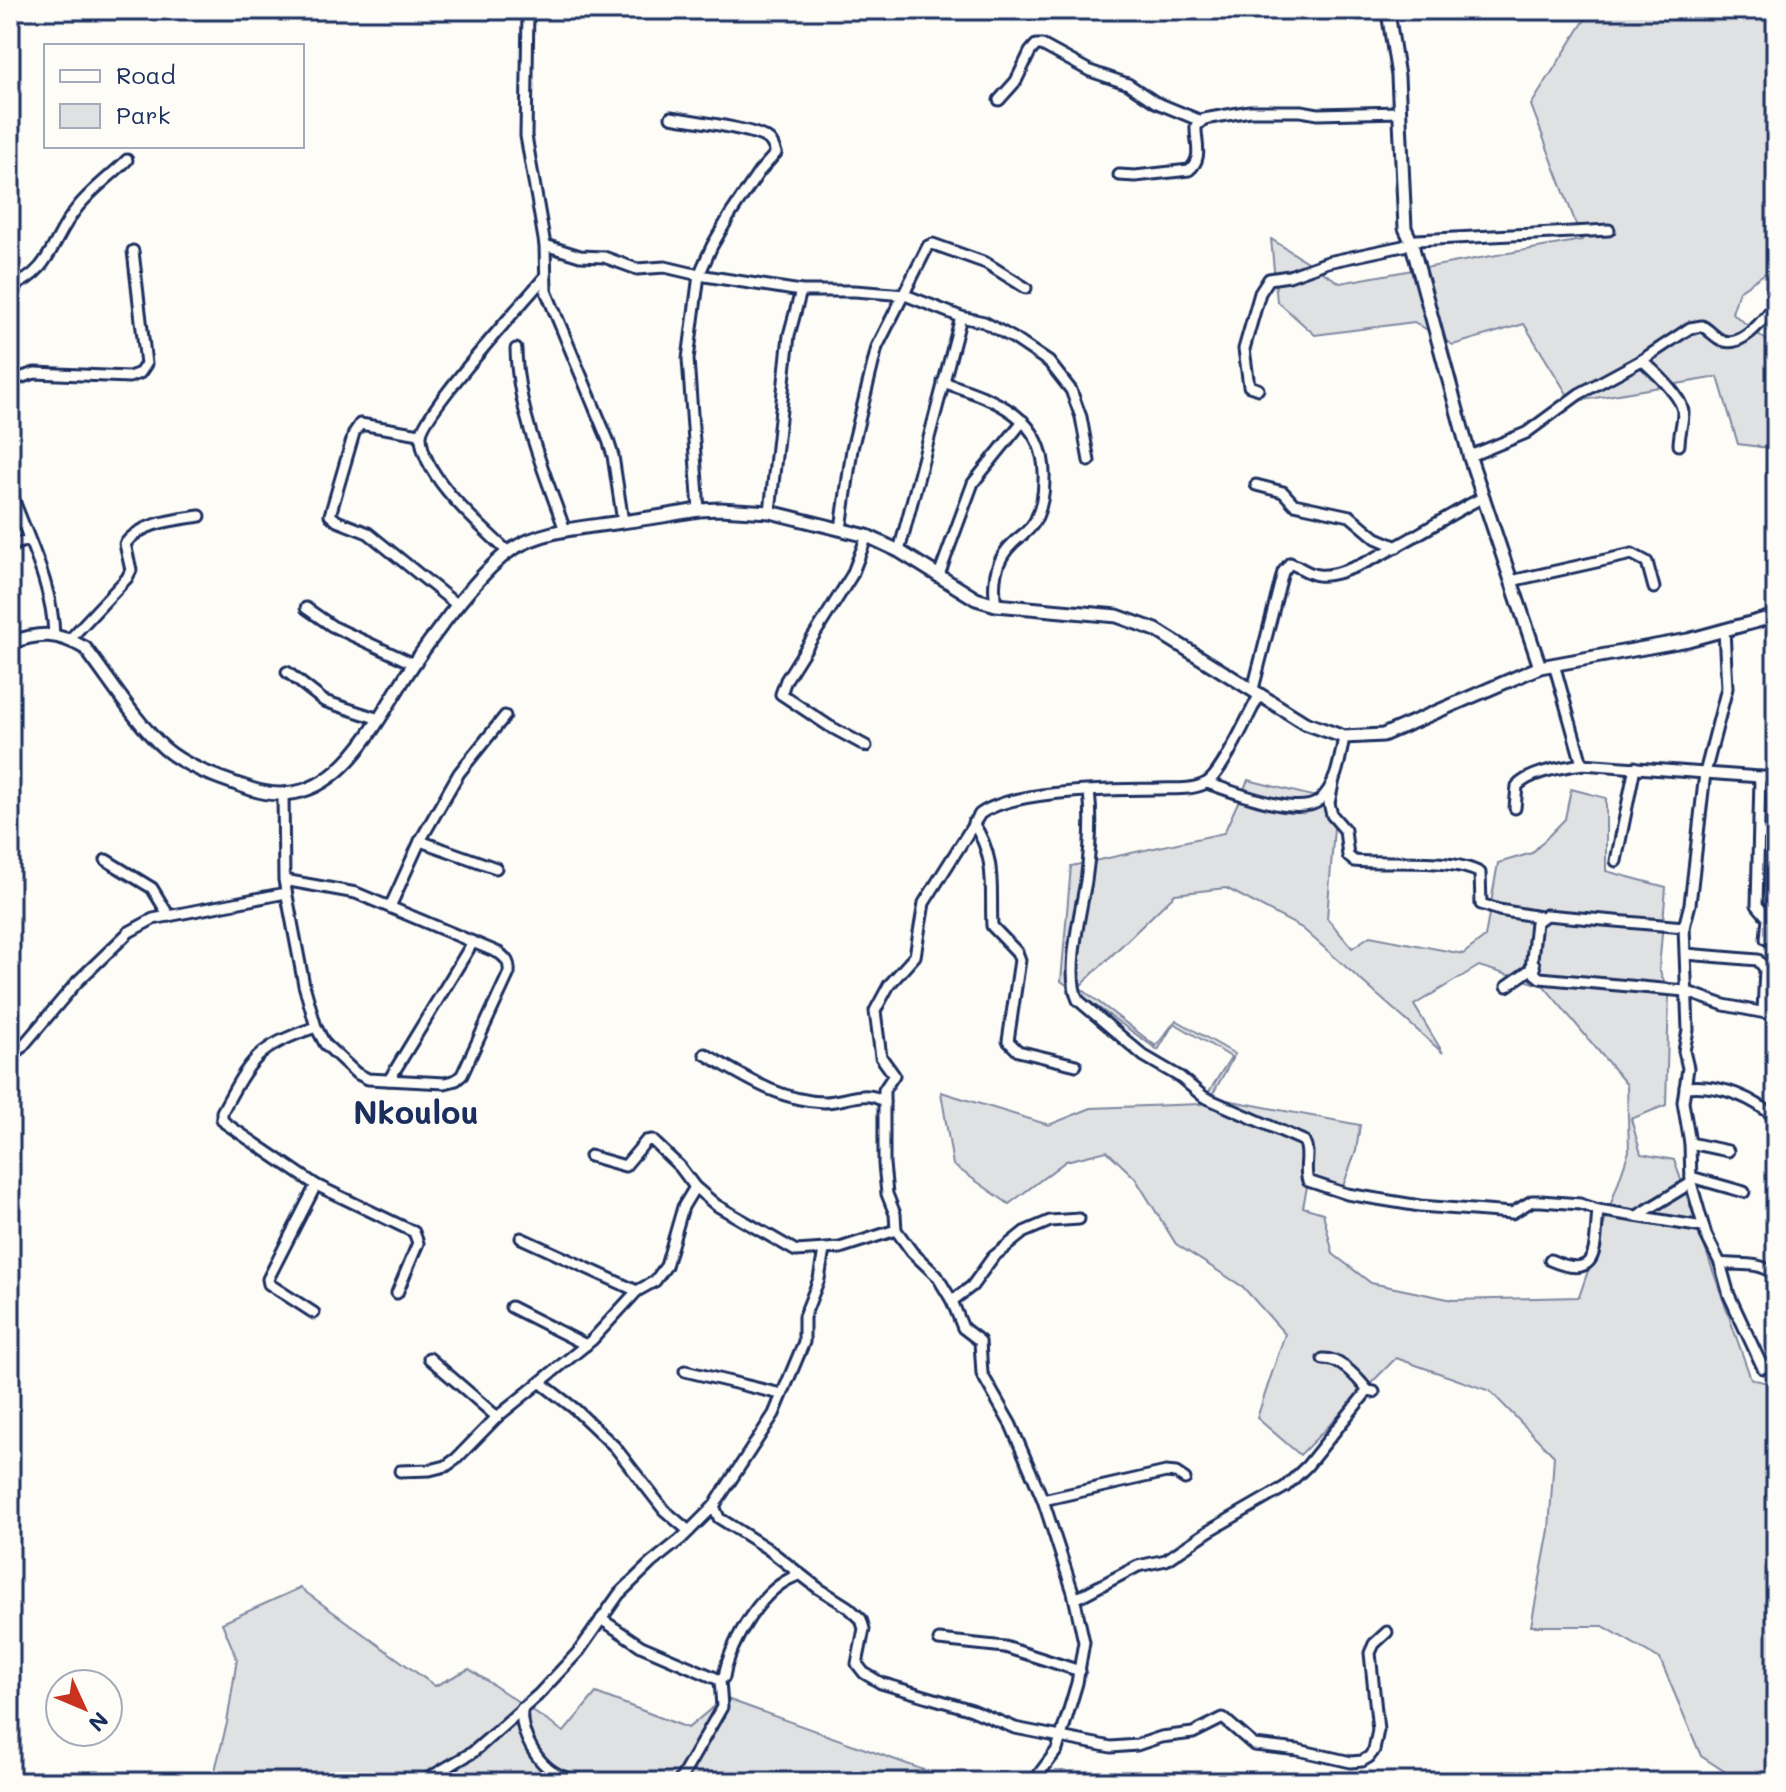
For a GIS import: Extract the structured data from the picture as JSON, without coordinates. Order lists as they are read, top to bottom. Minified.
{"districts":["Nkoulou"],"legend":["Road","Park"],"north":"bottom right"}
